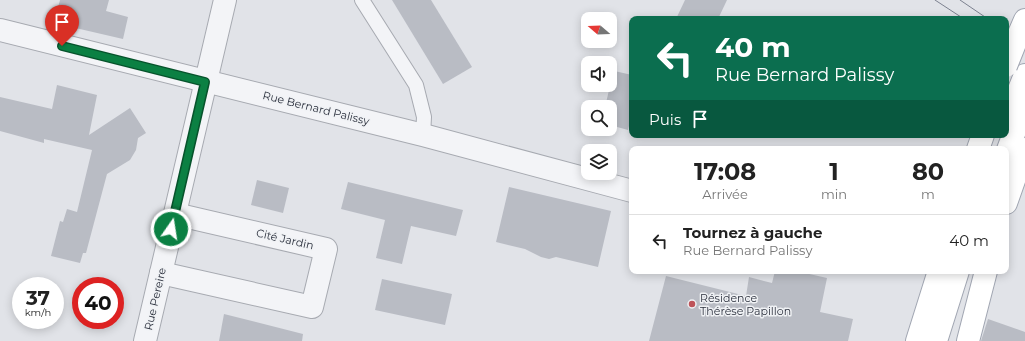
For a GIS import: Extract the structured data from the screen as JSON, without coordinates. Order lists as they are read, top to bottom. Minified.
{"streets":{"street":["Rue Bernard Palissy","Cité Jardin","Rue Pereire"]},"crossings":[["Rue Bernard Palissy","Rue Pereire"],["Cité Jardin","Rue Pereire"]],"places":["Résidence Thérèse Papillon"],"north":"left","page":{"turn":["40 m","Rue Bernard Palissy"],"then":"Puis","eta":["17:08","Arrivée","1","min","80","m"],"list":[{"name":"Tournez à gauche","note":"Rue Bernard Palissy","value":"40 m"}],"speed":"37 km/h","limit":"40"}}
